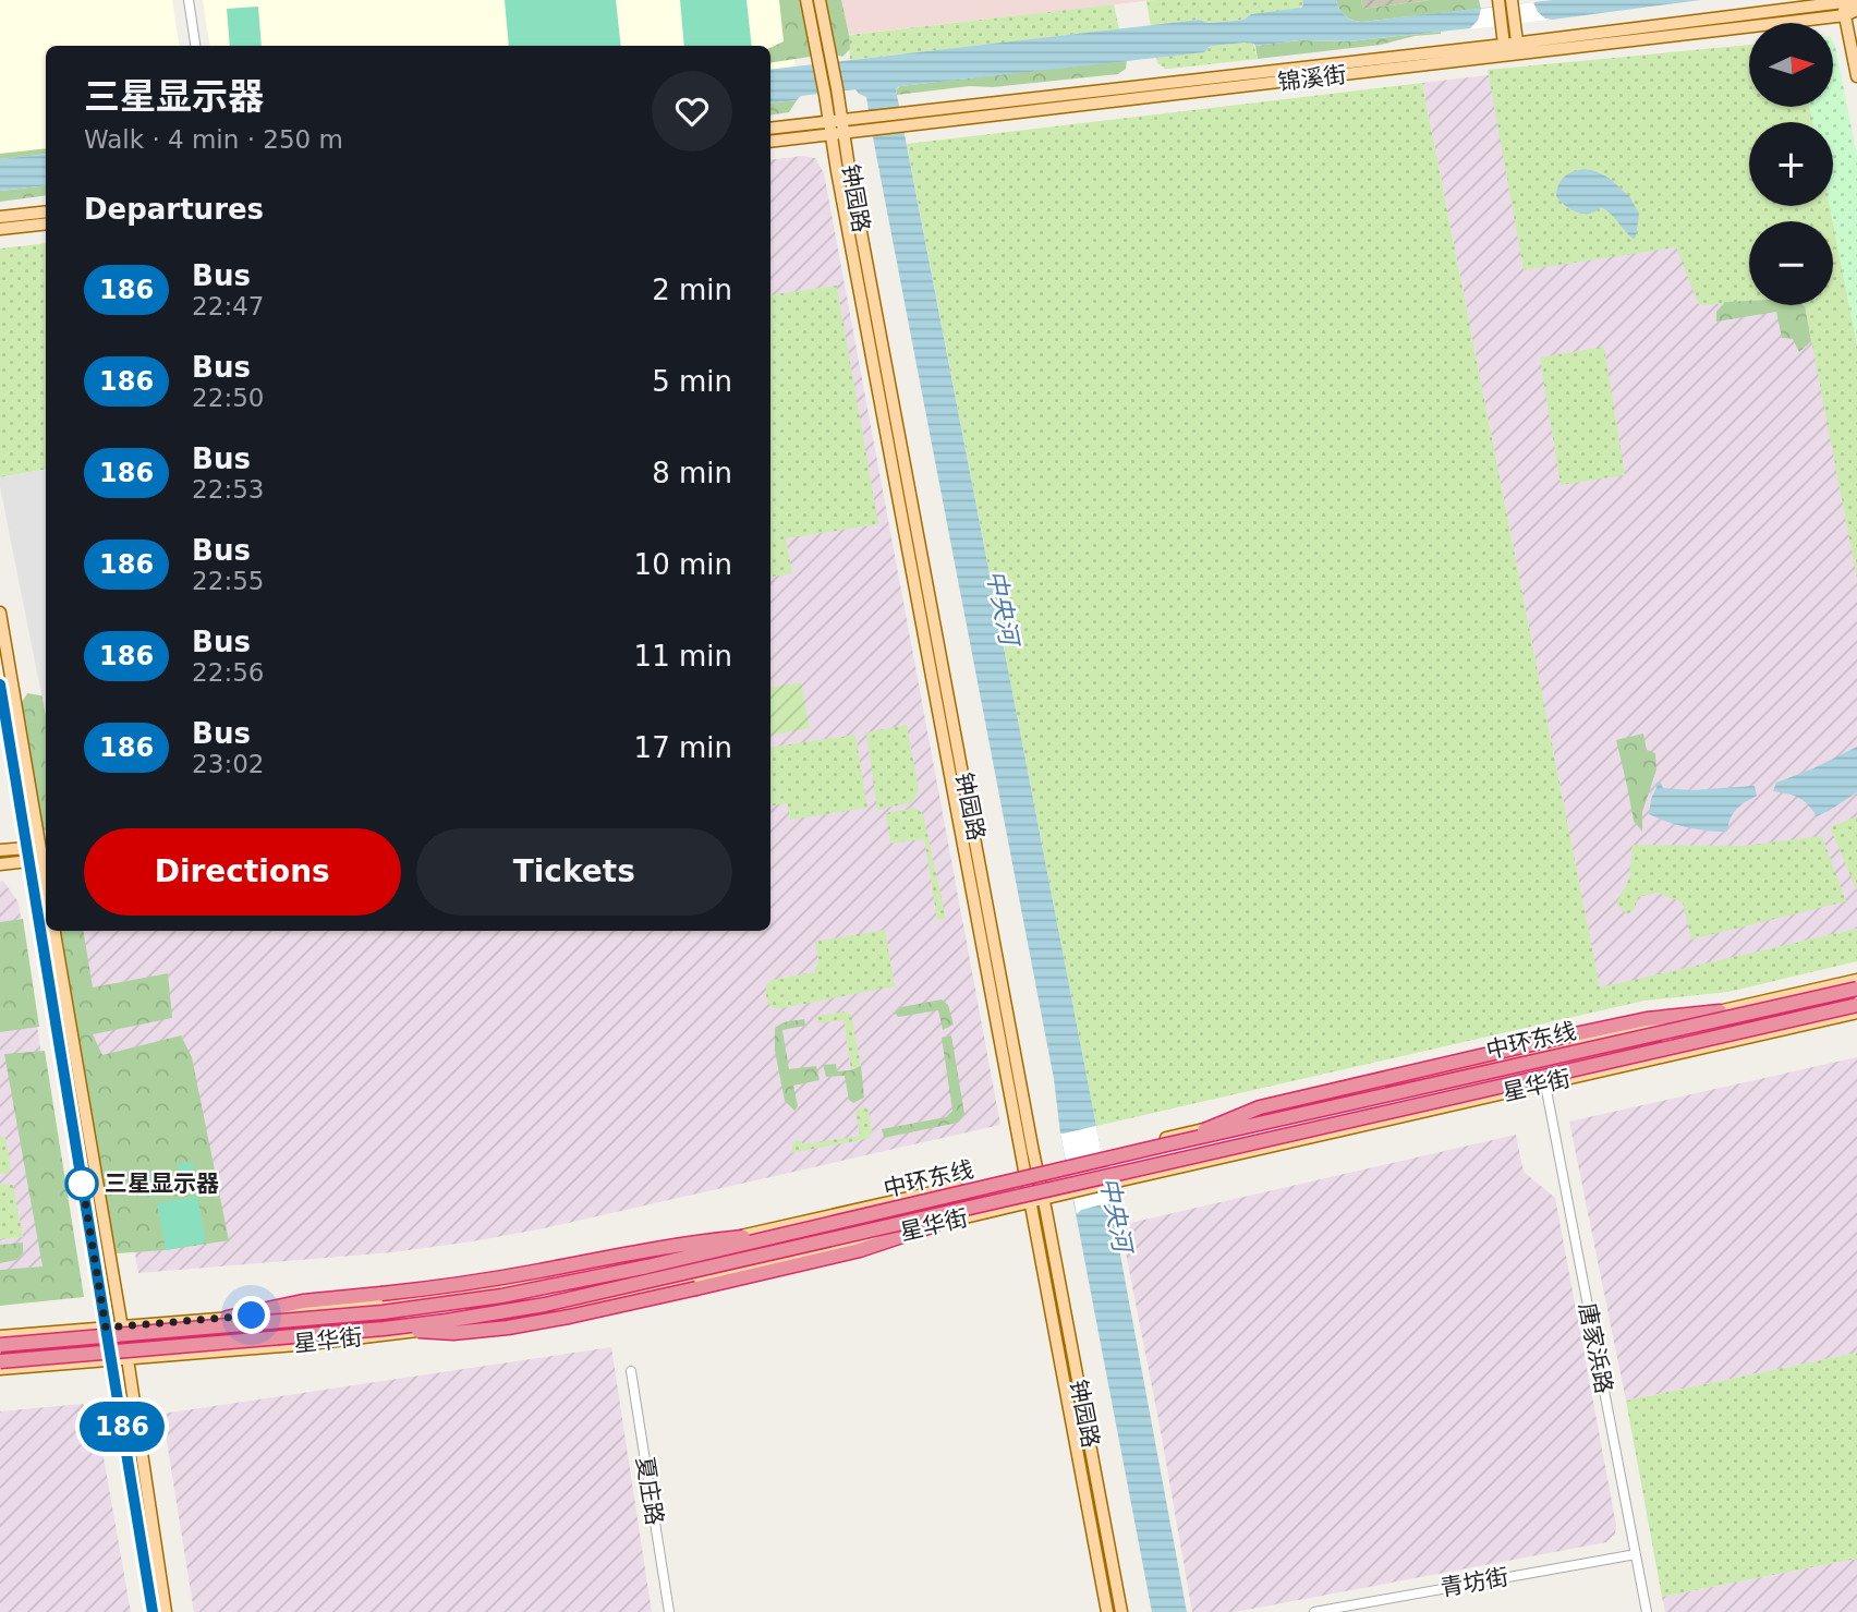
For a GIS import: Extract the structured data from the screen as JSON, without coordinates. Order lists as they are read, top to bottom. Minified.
{"streets":{"highway":["中环东线"],"main road":["锦溪街","钟园路","星华街"],"street":["唐家浜路","夏庄路","青坊街"]},"crossings":[["锦溪街","钟园路"],["钟园路","星华街"],["星华街","唐家浜路"],["唐家浜路","青坊街"]],"water":["中央河"],"places":["三星显示器"],"lines":["bus line 186"],"north":"right","page":{"on_map":"186","map_buttons":["+","−"],"heading":[["三星显示器","Walk · 4 min · 250 m"],"Departures"],"list":[{"mark":"186","name":"Bus","note":"22:47","value":"2 min"},{"mark":"186","name":"Bus","note":"22:50","value":"5 min"},{"mark":"186","name":"Bus","note":"22:53","value":"8 min"},{"mark":"186","name":"Bus","note":"22:55","value":"10 min"},{"mark":"186","name":"Bus","note":"22:56","value":"11 min"},{"mark":"186","name":"Bus","note":"23:02","value":"17 min"}],"buttons":["Directions","Tickets"]}}
